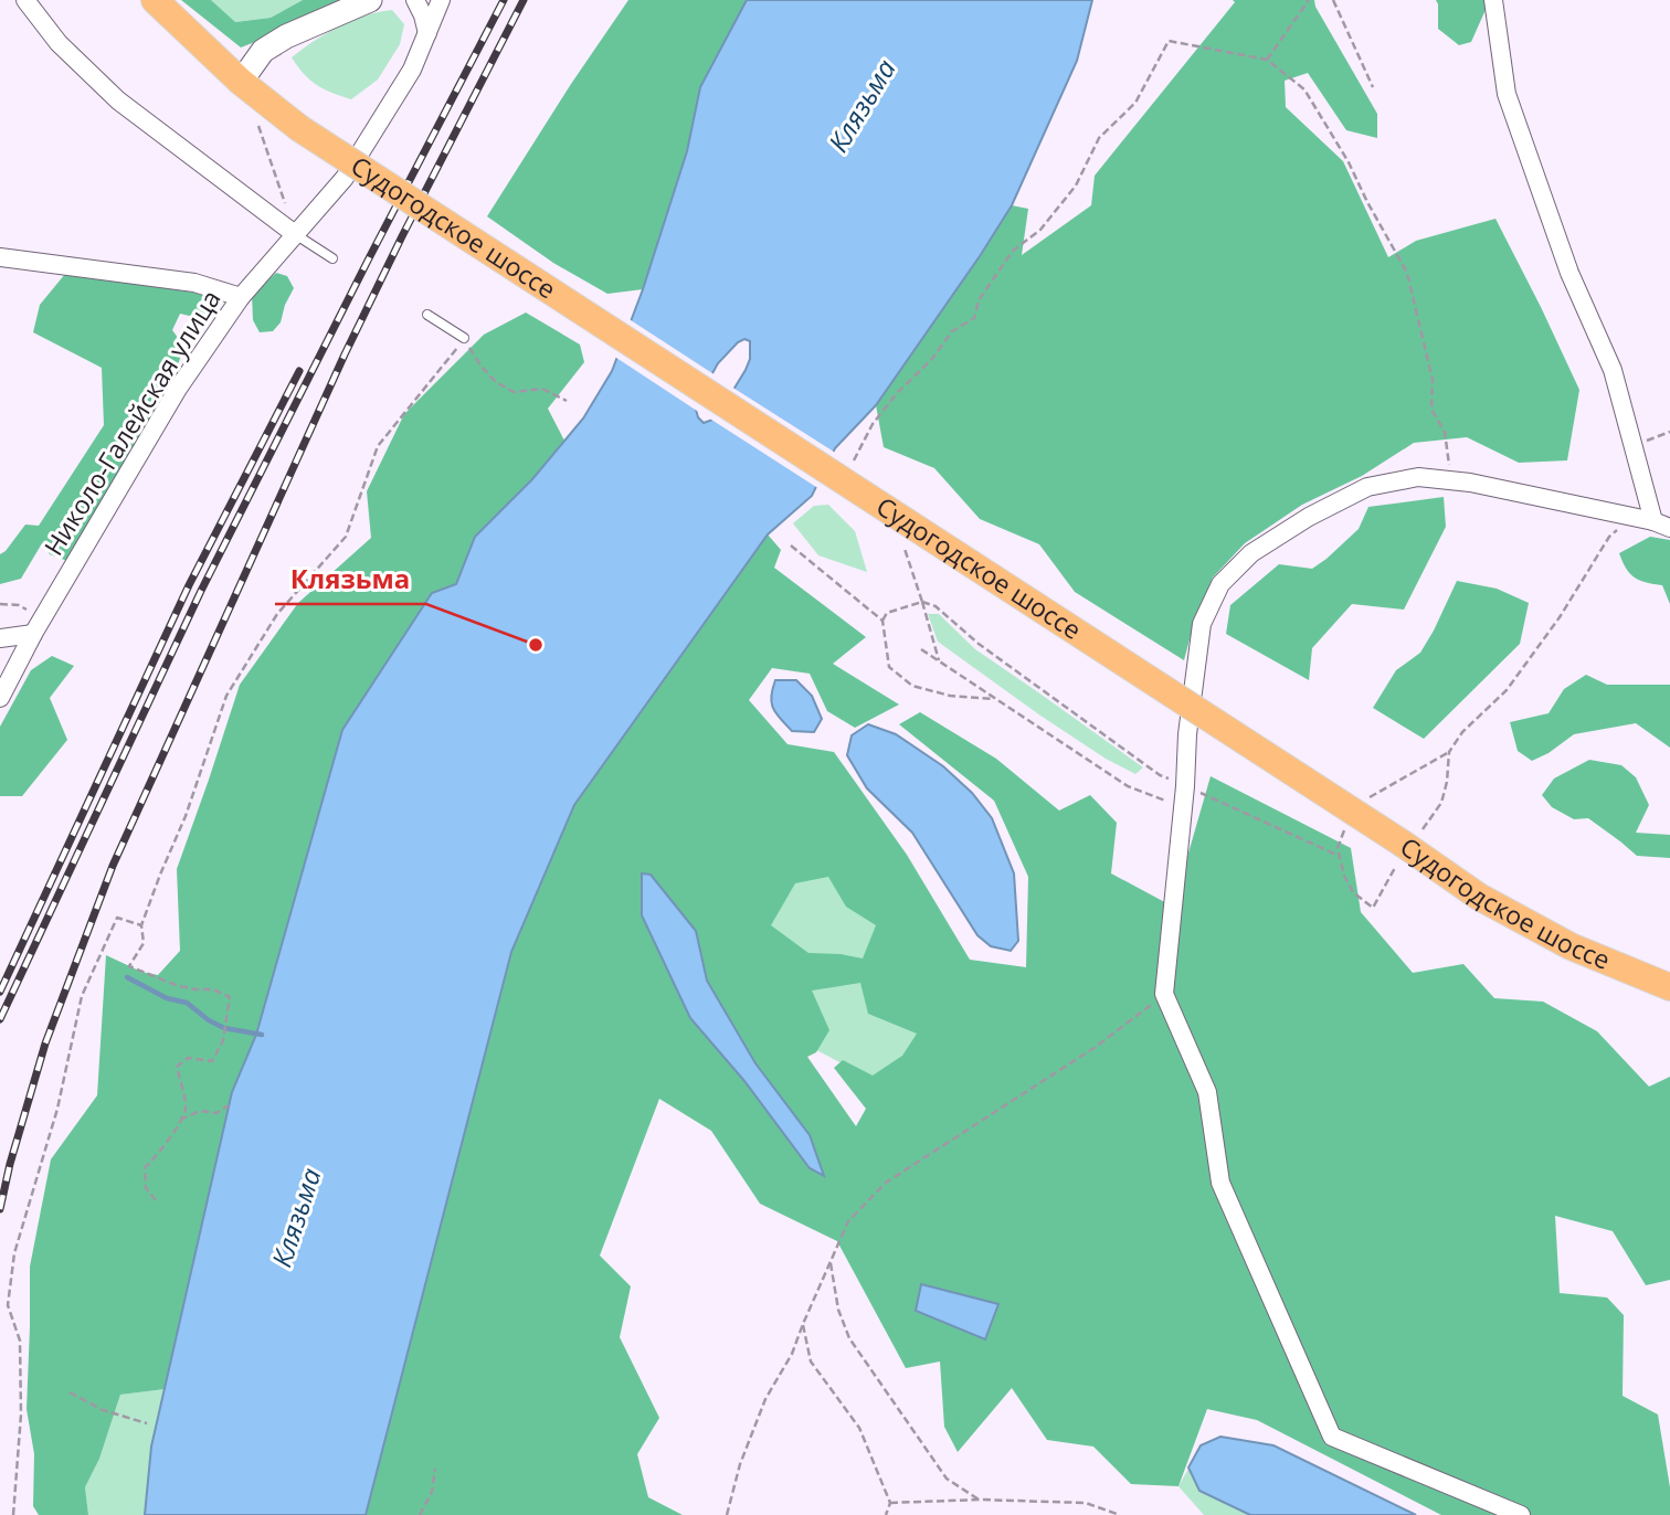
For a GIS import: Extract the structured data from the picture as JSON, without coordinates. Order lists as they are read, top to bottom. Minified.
{"streets":{"main road":["Судогодское шоссе"],"street":["Николо-Галейская улица"]},"water":["Клязьма"],"places":["Клязьма"]}
